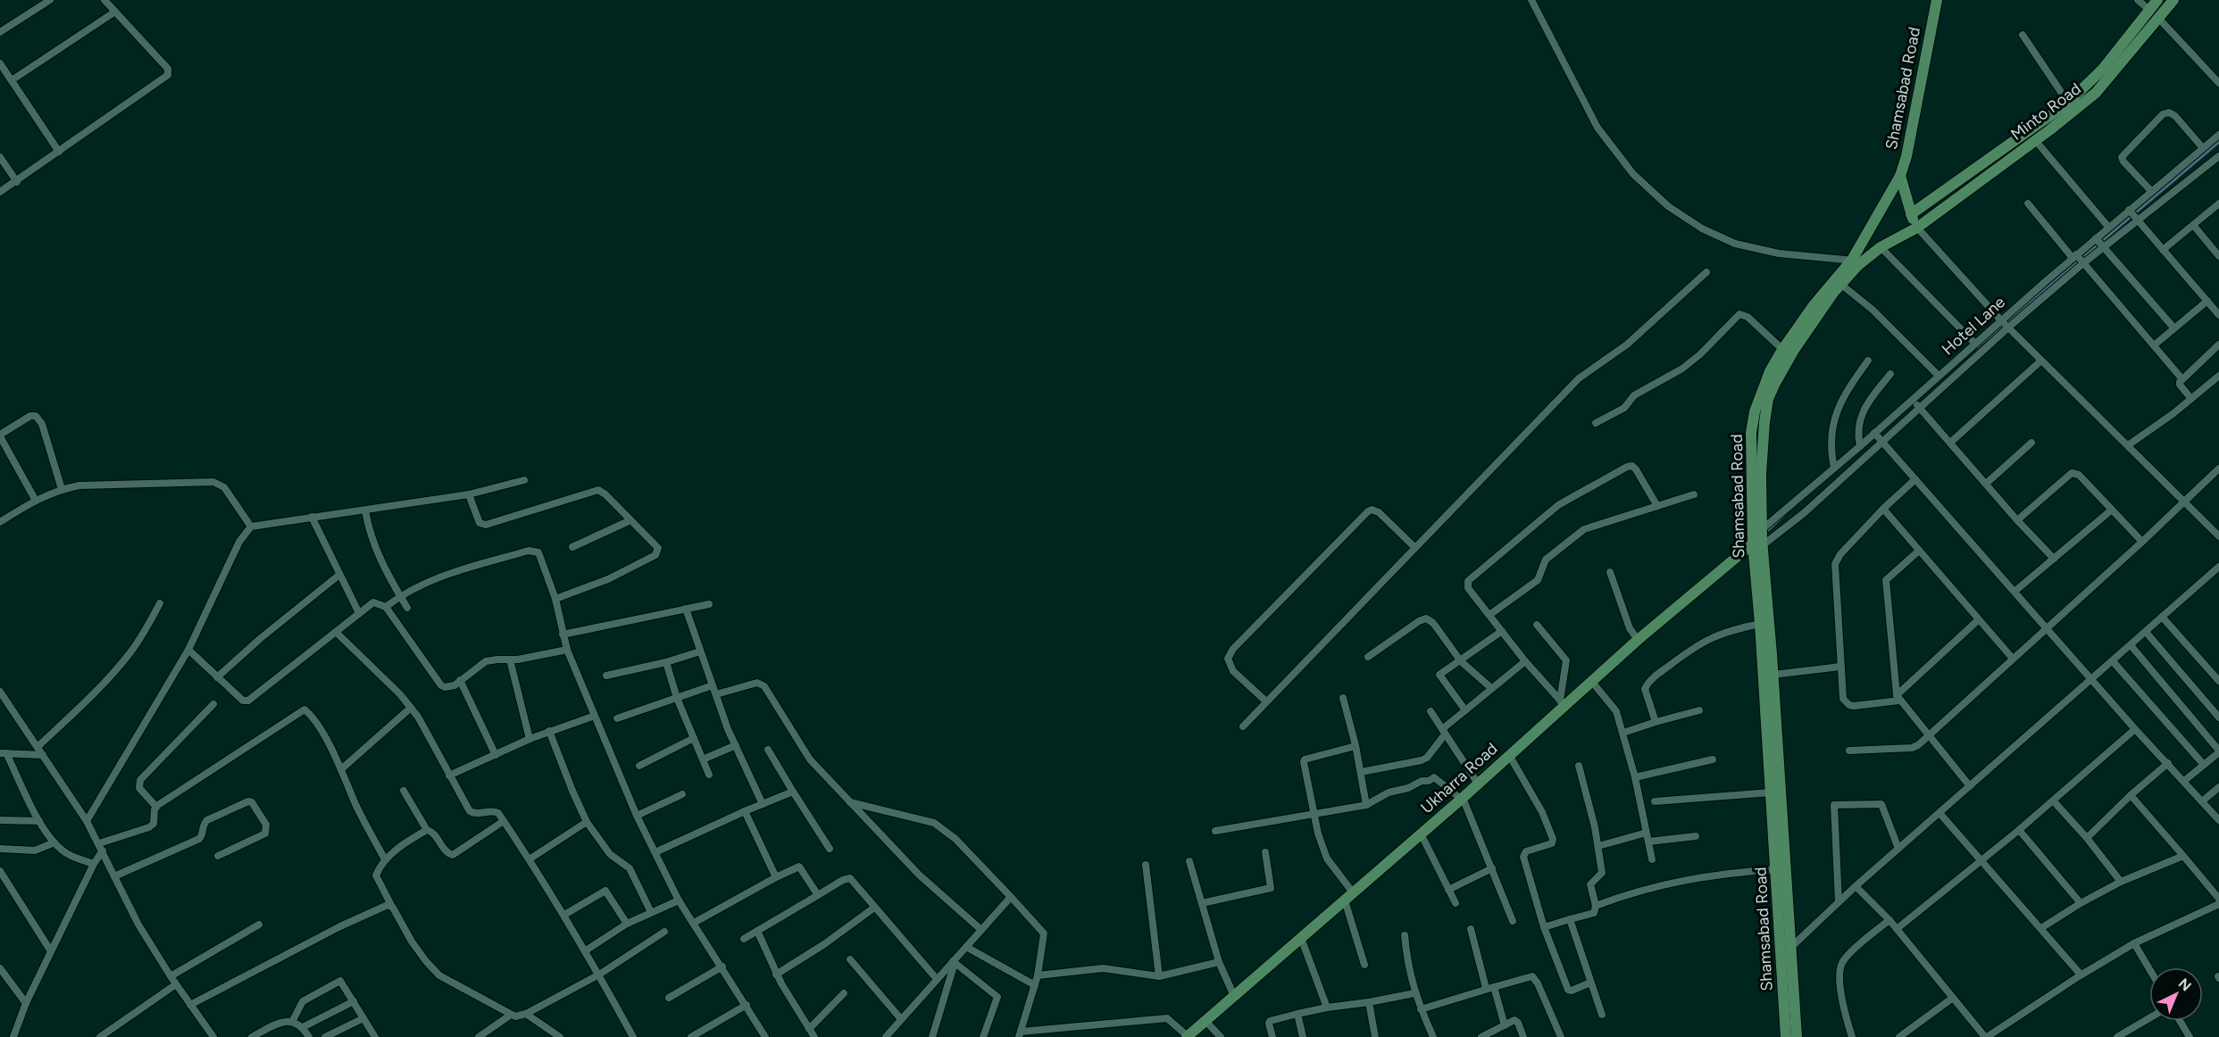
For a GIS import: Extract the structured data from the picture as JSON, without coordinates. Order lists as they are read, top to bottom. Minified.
{"streets":{"main road":["Shamsabad Road","Minto Road","Ukharra Road"],"street":["Hotel Lane"]},"crossings":[["Shamsabad Road","Minto Road"],["Shamsabad Road","Hotel Lane"],["Shamsabad Road","Ukharra Road"]],"north":"top right"}
